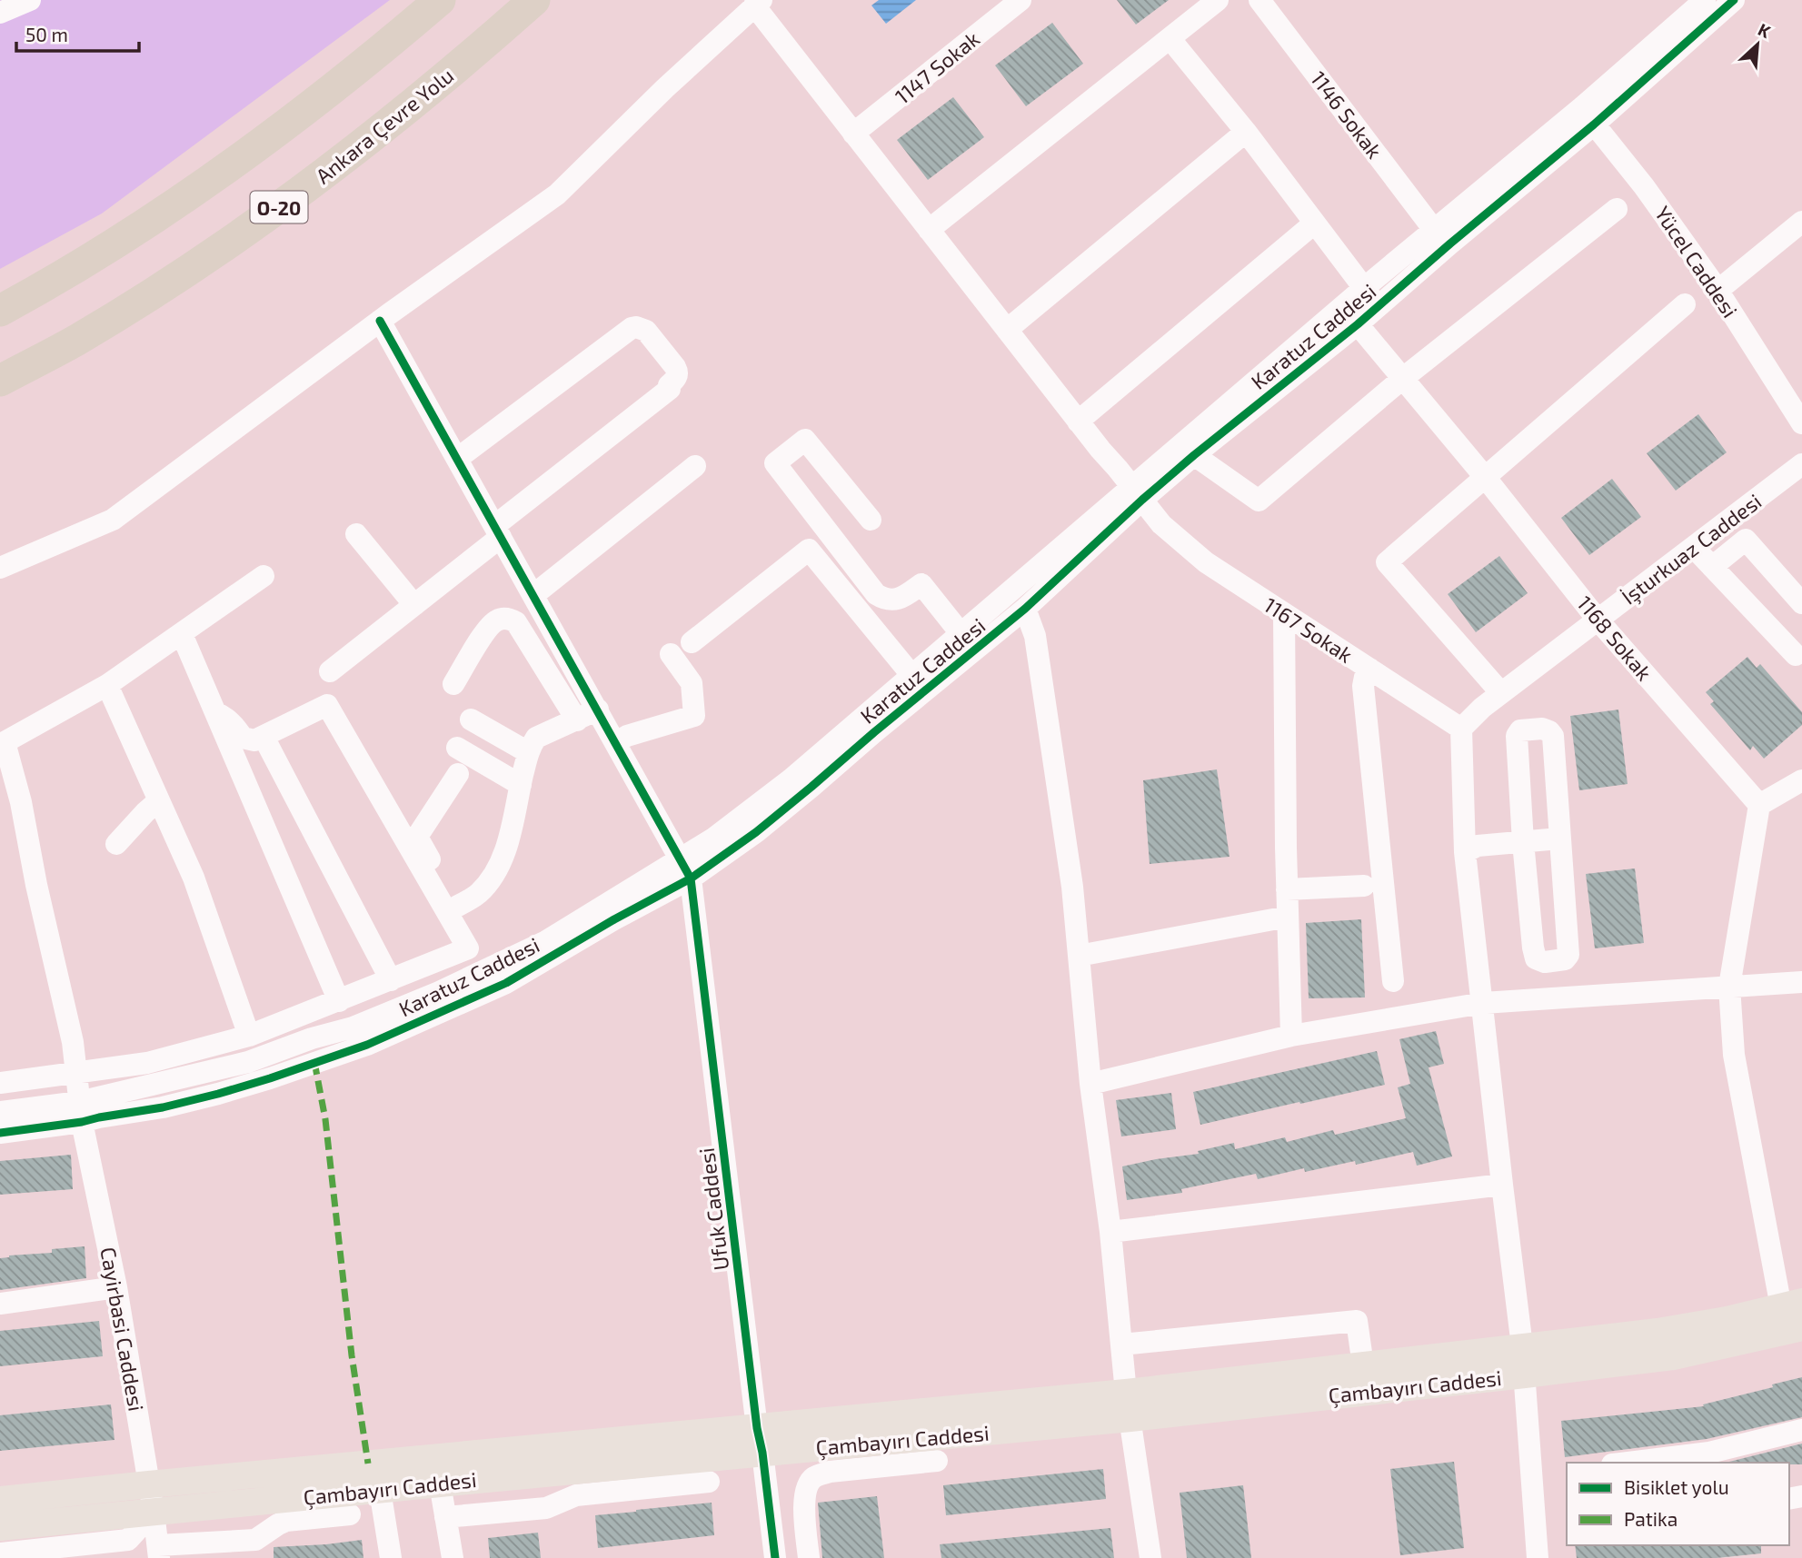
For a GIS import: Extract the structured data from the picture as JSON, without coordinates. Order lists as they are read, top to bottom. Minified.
{"streets":{"highway":["Ankara Çevre Yolu","O-20"],"main road":["Çambayırı Caddesi"],"street":["1147 Sokak","1146 Sokak","Yücel Caddesi","Karatuz Caddesi","İşturkuaz Caddesi","1167 Sokak","1168 Sokak","Ufuk Caddesi","Cayirbasi Caddesi"]},"crossings":[["1147 Sokak","1167 Sokak"],["1146 Sokak","Karatuz Caddesi"],["Yücel Caddesi","Karatuz Caddesi"],["Karatuz Caddesi","1167 Sokak"],["Karatuz Caddesi","1168 Sokak"],["Karatuz Caddesi","Ufuk Caddesi"],["Karatuz Caddesi","Cayirbasi Caddesi"],["İşturkuaz Caddesi","1167 Sokak"],["İşturkuaz Caddesi","1168 Sokak"],["Ufuk Caddesi","Çambayırı Caddesi"],["Cayirbasi Caddesi","Çambayırı Caddesi"]],"legend":["Bisiklet yolu","Patika"],"scale_bar":"50 m","north":"top right"}
